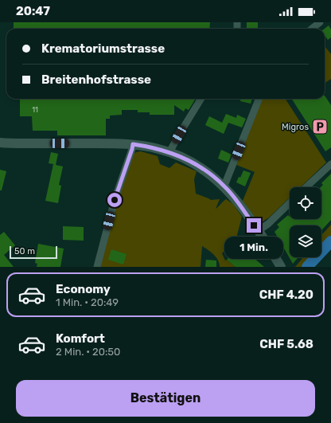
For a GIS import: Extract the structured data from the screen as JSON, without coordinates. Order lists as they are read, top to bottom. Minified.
{"places":{"parking":["Migros"]},"house_numbers":["11"],"scale_bar":"50 m","page":{"status":"20:47","banner":["Krematoriumstrasse","Breitenhofstrasse"],"bubble":"1 Min.","scale":"50 m","list":[{"name":"Economy","note":"1 Min. · 20:49","value":"CHF 4.20"},{"name":"Komfort","note":"2 Min. · 20:50","value":"CHF 5.68"}],"buttons":"Bestätigen"}}
